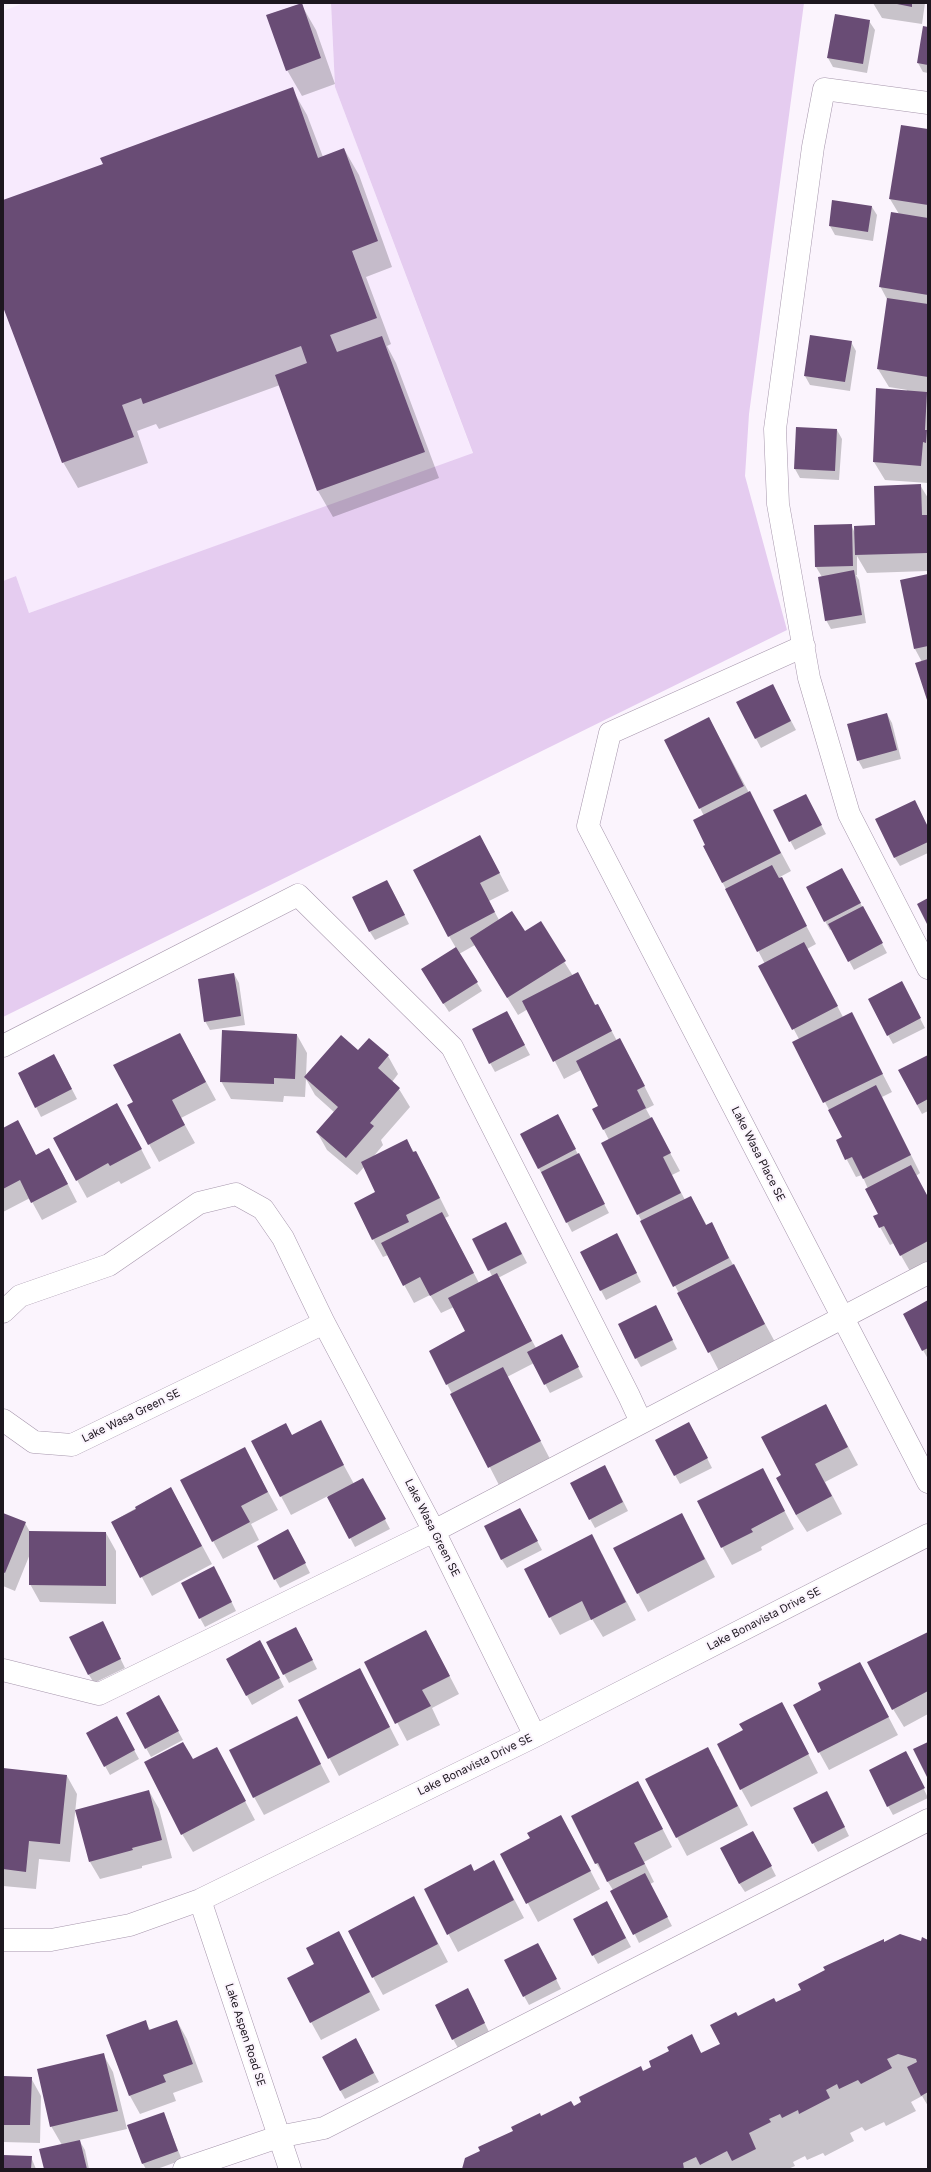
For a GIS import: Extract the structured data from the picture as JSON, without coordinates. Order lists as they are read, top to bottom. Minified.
{"streets":{"street":["Lake Wasa Place SE","Lake Wasa Green SE","Lake Bonavista Drive SE","Lake Aspen Road SE"]},"crossings":[["Lake Wasa Green SE","Lake Bonavista Drive SE"],["Lake Bonavista Drive SE","Lake Aspen Road SE"]]}
